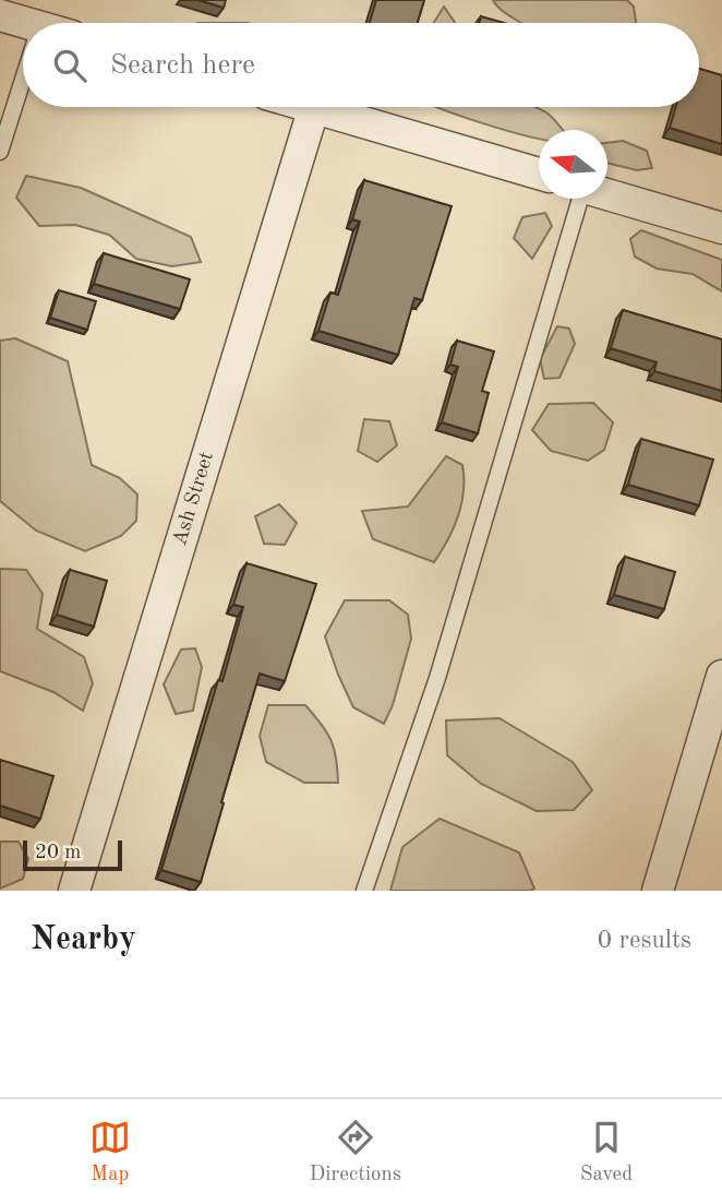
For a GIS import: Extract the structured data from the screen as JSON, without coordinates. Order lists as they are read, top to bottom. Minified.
{"streets":{"street":["Ash Street"]},"scale_bar":"20 m","north":"left","page":{"search":"Search here","scale":"20 m","heading":["Nearby","0 results"],"nav":["Map","Directions","Saved"]}}
